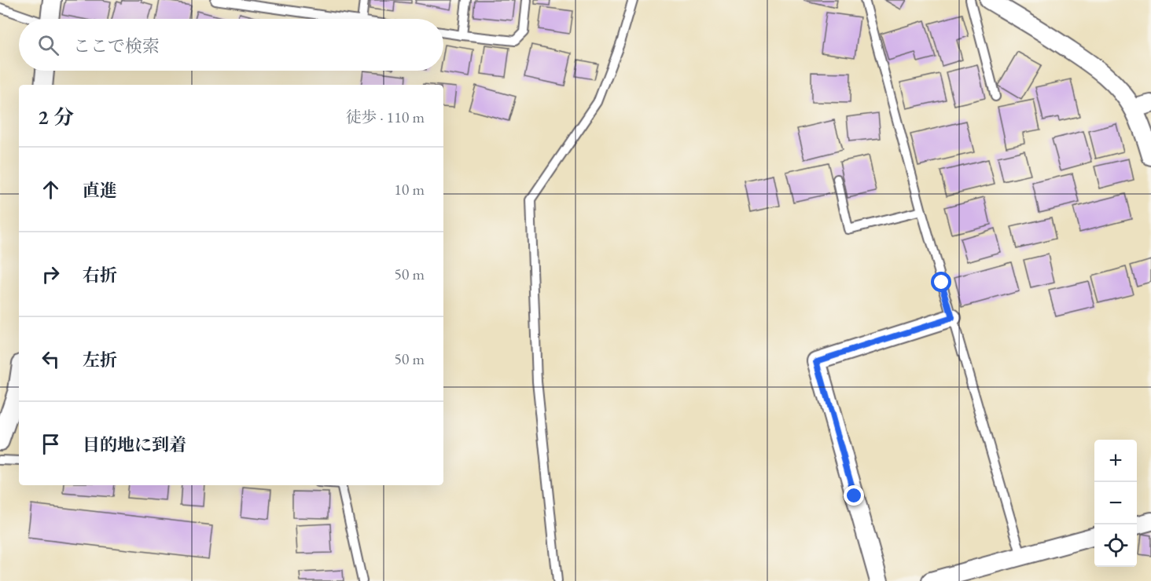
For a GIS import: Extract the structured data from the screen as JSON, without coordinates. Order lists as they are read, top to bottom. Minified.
{"page":{"search":"ここで検索","heading":["2 分","徒歩 · 110 m"],"list":[["直進","10 m"],["右折","50 m"],["左折","50 m"],"目的地に到着"],"map_buttons":["+","−"]}}
